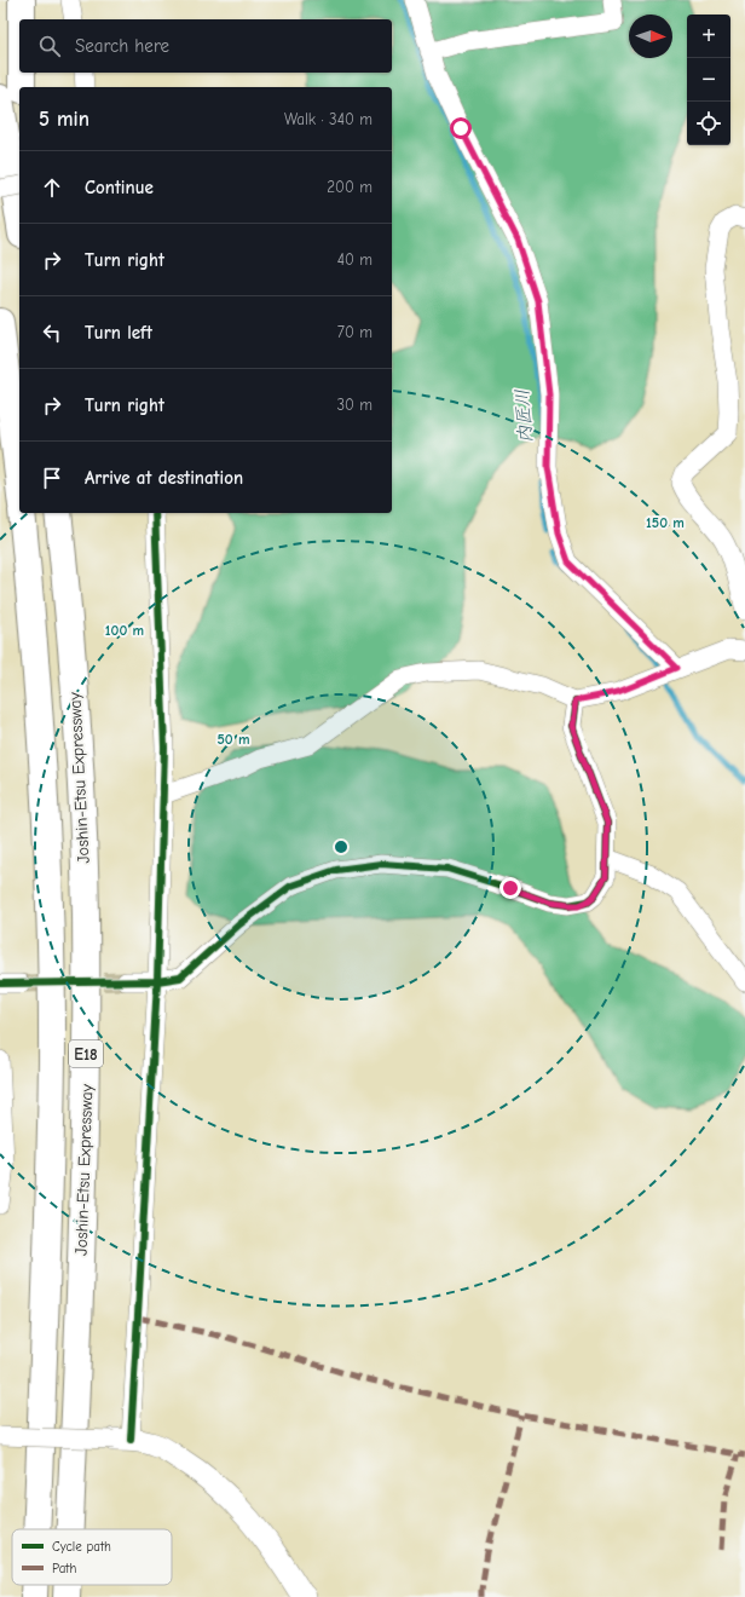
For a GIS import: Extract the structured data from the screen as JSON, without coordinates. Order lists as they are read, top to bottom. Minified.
{"streets":{"highway":["Joshin-Etsu Expressway","E18"]},"water":["内匠川"],"legend":["Cycle path","Path"],"north":"right","page":{"map_buttons":["+","−"],"search":"Search here","heading":["5 min","Walk · 340 m"],"list":[["Continue","200 m"],["Turn right","40 m"],["Turn left","70 m"],["Turn right","30 m"],"Arrive at destination"]},"rings":["150 m","100 m","50 m"]}
